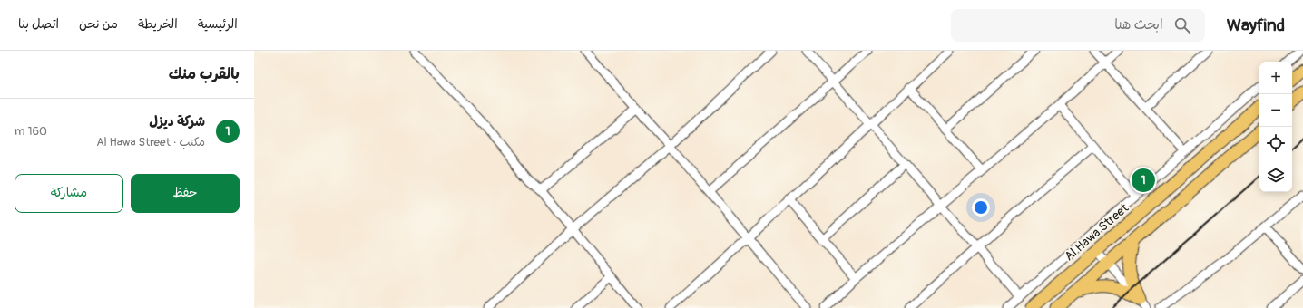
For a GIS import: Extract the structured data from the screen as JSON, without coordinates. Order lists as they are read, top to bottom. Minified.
{"streets":{"highway":["Al Hawa Street"]},"page":{"header":"Wayfind","search":"ابحث هنا","nav":["الرئيسية","الخريطة","من نحن","اتصل بنا"],"heading":"بالقرب منك","map_buttons":["+","−"],"list":[{"mark":"1","name":"شركة ديزل","note":"مكتب · Al Hawa Street","value":"160 m"}],"buttons":["حفظ","مشاركة"],"pins":"1"}}
